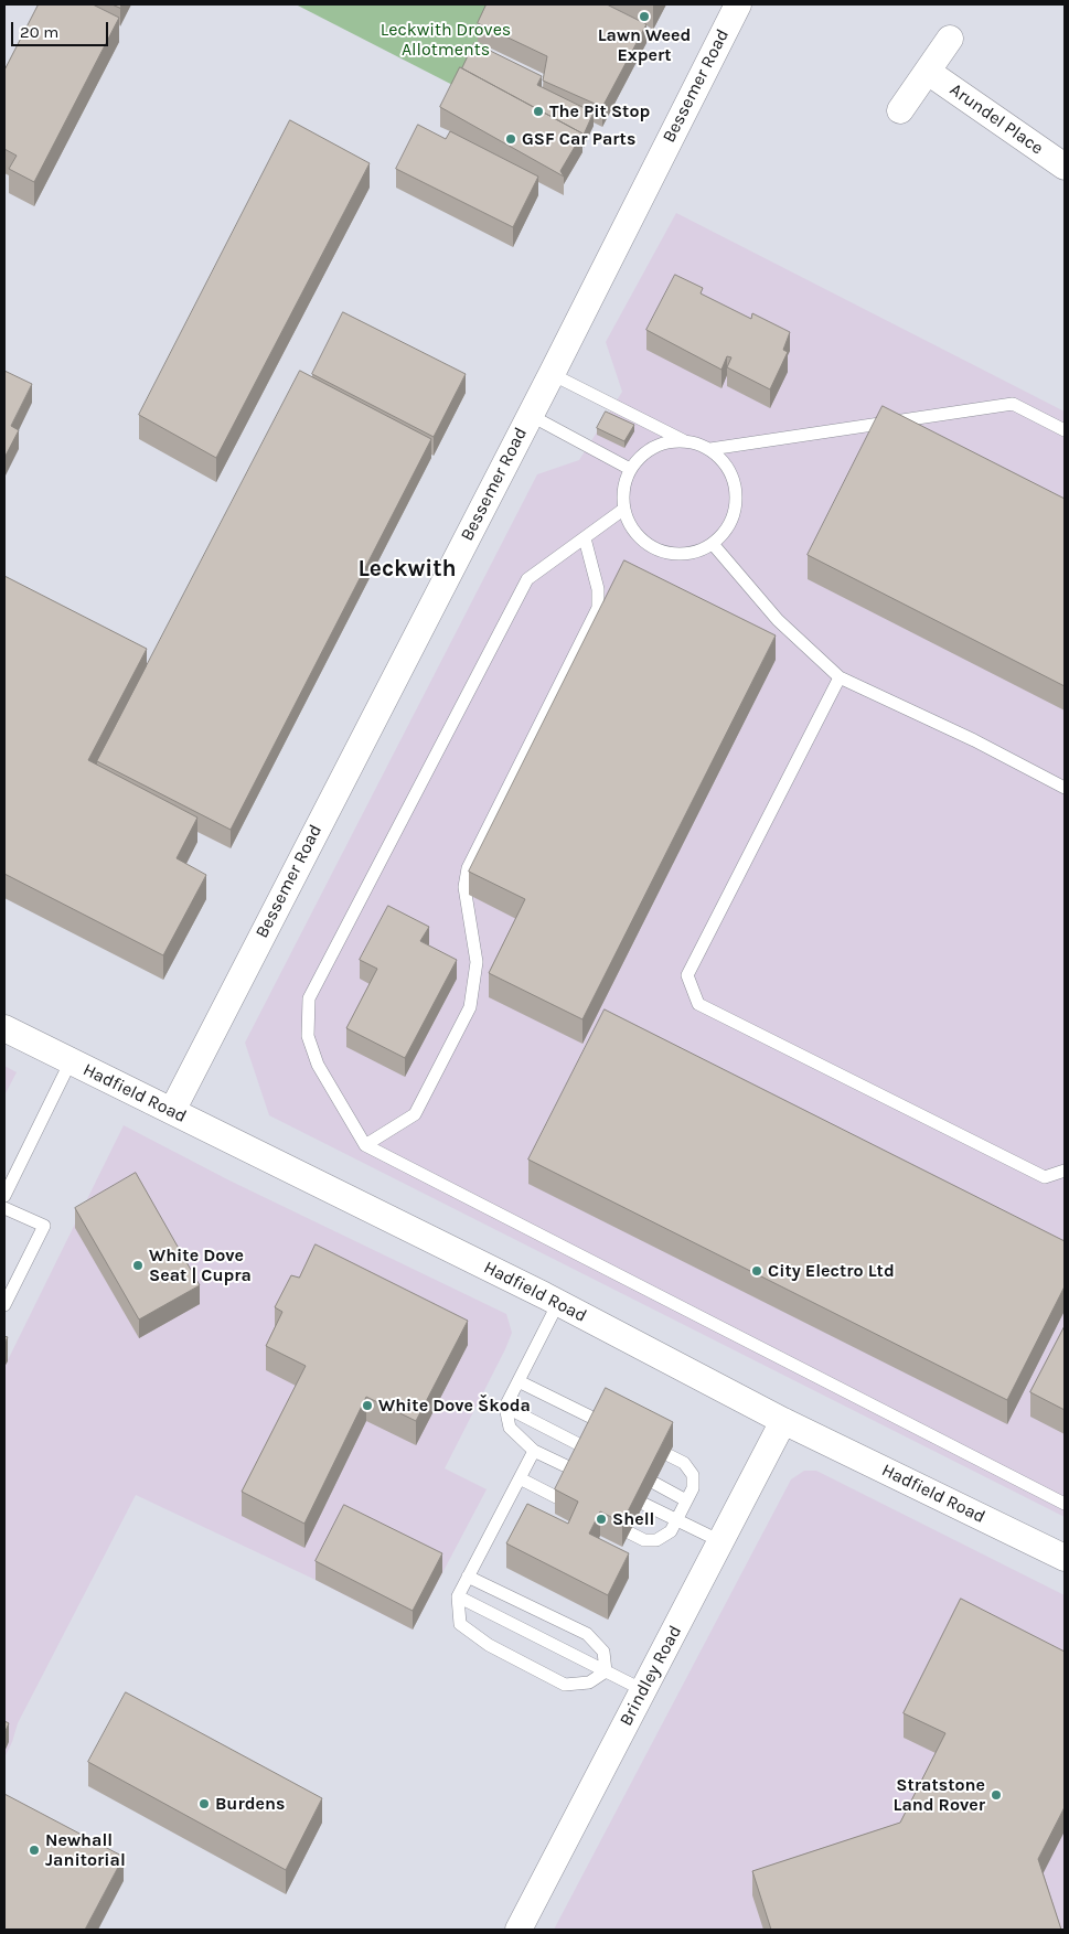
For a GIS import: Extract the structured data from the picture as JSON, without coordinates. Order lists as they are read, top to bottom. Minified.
{"streets":{"street":["Bessemer Road","Arundel Place","Hadfield Road","Brindley Road"]},"crossings":[["Bessemer Road","Hadfield Road"],["Hadfield Road","Brindley Road"]],"districts":["Leckwith"],"parks":["Leckwith Droves Allotments"],"places":["Lawn Weed Expert","The Pit Stop","GSF Car Parts","White Dove Seat | Cupra","City Electro Ltd","White Dove Škoda","Shell","Stratstone Land Rover","Burdens","Newhall Janitorial"],"scale_bar":"20 m"}
